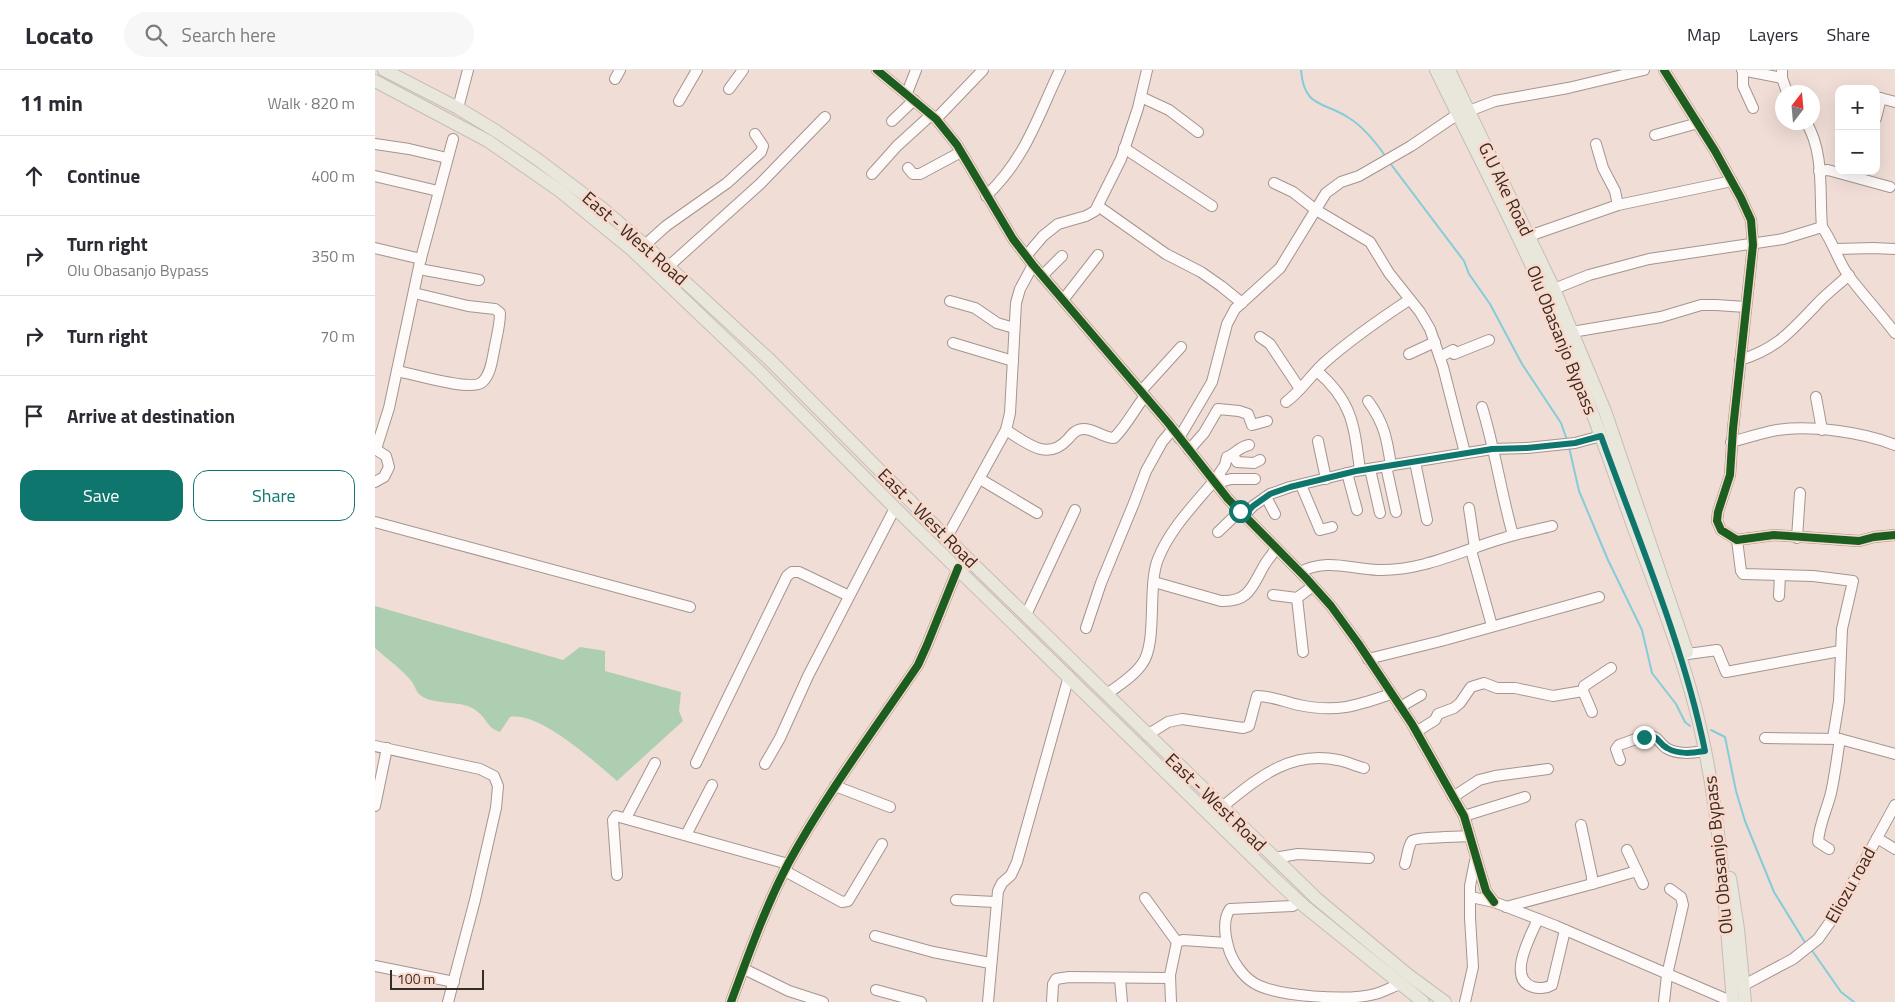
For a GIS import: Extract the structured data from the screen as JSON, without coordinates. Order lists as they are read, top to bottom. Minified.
{"streets":{"main road":["G.U Ake Road","East - West Road","Olu Obasanjo Bypass"],"street":["Eliozu road"]},"crossings":[["G.U Ake Road","Olu Obasanjo Bypass"]],"scale_bar":"100 m","north":"top","page":{"header":"Locato","search":"Search here","nav":["Map","Layers","Share"],"heading":["11 min","Walk · 820 m"],"map_buttons":["+","−"],"list":[["Continue","400 m"],["Turn right","Olu Obasanjo Bypass","350 m"],["Turn right","70 m"],"Arrive at destination"],"buttons":["Save","Share"],"scale":"100 m"}}
